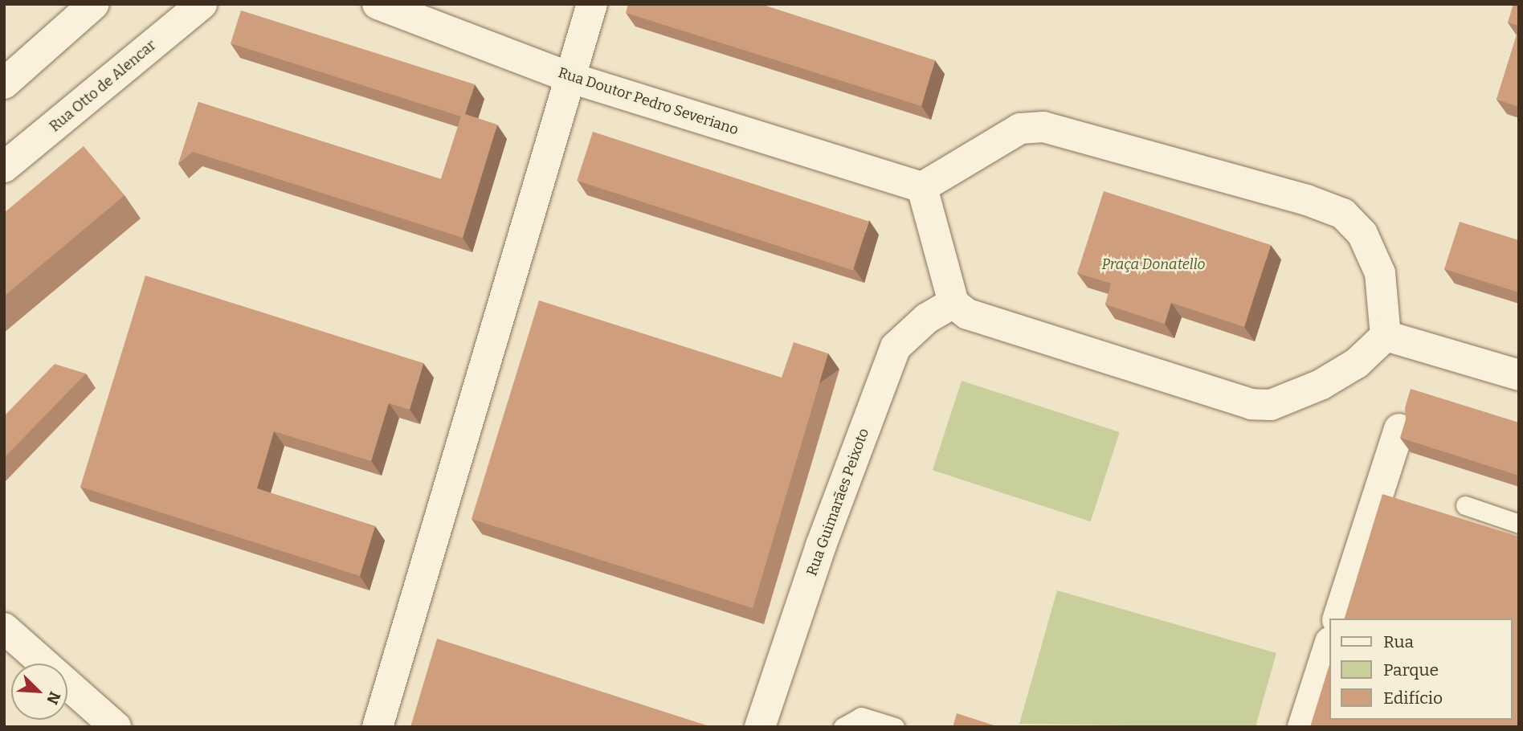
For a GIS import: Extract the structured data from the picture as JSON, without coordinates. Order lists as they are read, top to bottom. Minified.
{"streets":{"street":["Rua Otto de Alencar","Rua Doutor Pedro Severiano","Rua Guimarães Peixoto"]},"parks":["Praça Donatello"],"legend":["Rua","Parque","Edifício"],"north":"bottom right"}
